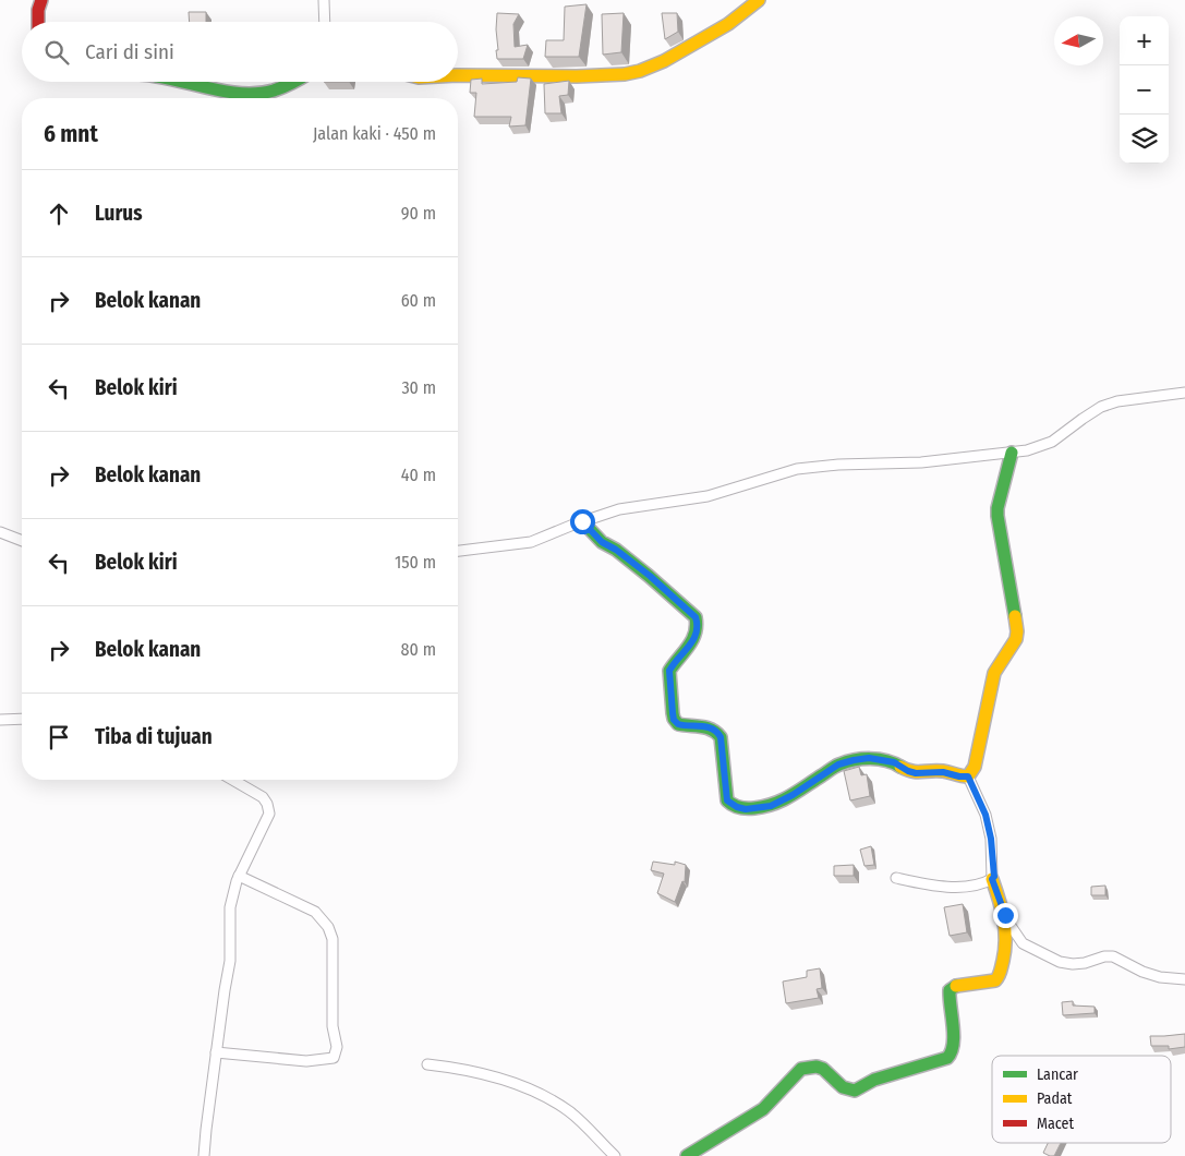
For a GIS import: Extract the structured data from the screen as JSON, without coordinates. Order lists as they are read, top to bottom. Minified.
{"legend":["Lancar","Padat","Macet"],"north":"left","page":{"map_buttons":["+","−"],"search":"Cari di sini","heading":["6 mnt","Jalan kaki · 450 m"],"list":[["Lurus","90 m"],["Belok kanan","60 m"],["Belok kiri","30 m"],["Belok kanan","40 m"],["Belok kiri","150 m"],["Belok kanan","80 m"],"Tiba di tujuan"]}}
